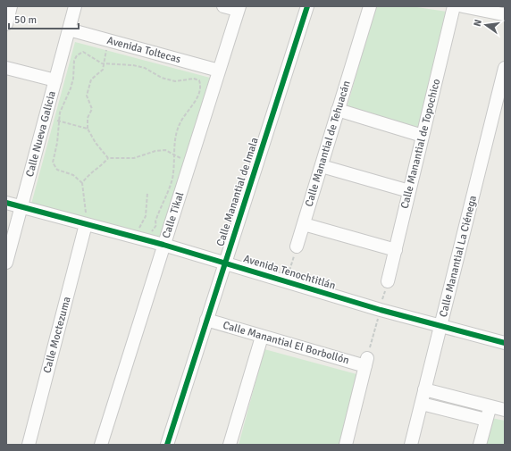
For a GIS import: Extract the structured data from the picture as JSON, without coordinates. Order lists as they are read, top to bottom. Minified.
{"streets":{"street":["Avenida Toltecas","Calle Nueva Galicia","Calle Manantial de Tehuacán","Calle Manantial de Topochico","Calle Manantial de Imala","Calle Tikal","Calle Manantial La Ciénega","Avenida Tenochtitlán","Calle Moctezuma","Calle Manantial El Borbollón"]},"crossings":[["Avenida Toltecas","Calle Nueva Galicia"],["Avenida Toltecas","Calle Tikal"],["Calle Nueva Galicia","Avenida Tenochtitlán"],["Calle Manantial de Imala","Avenida Tenochtitlán"],["Calle Manantial de Imala","Calle Manantial El Borbollón"],["Calle Tikal","Avenida Tenochtitlán"],["Calle Manantial La Ciénega","Avenida Tenochtitlán"],["Avenida Tenochtitlán","Calle Moctezuma"]],"scale_bar":"50 m","north":"left"}
